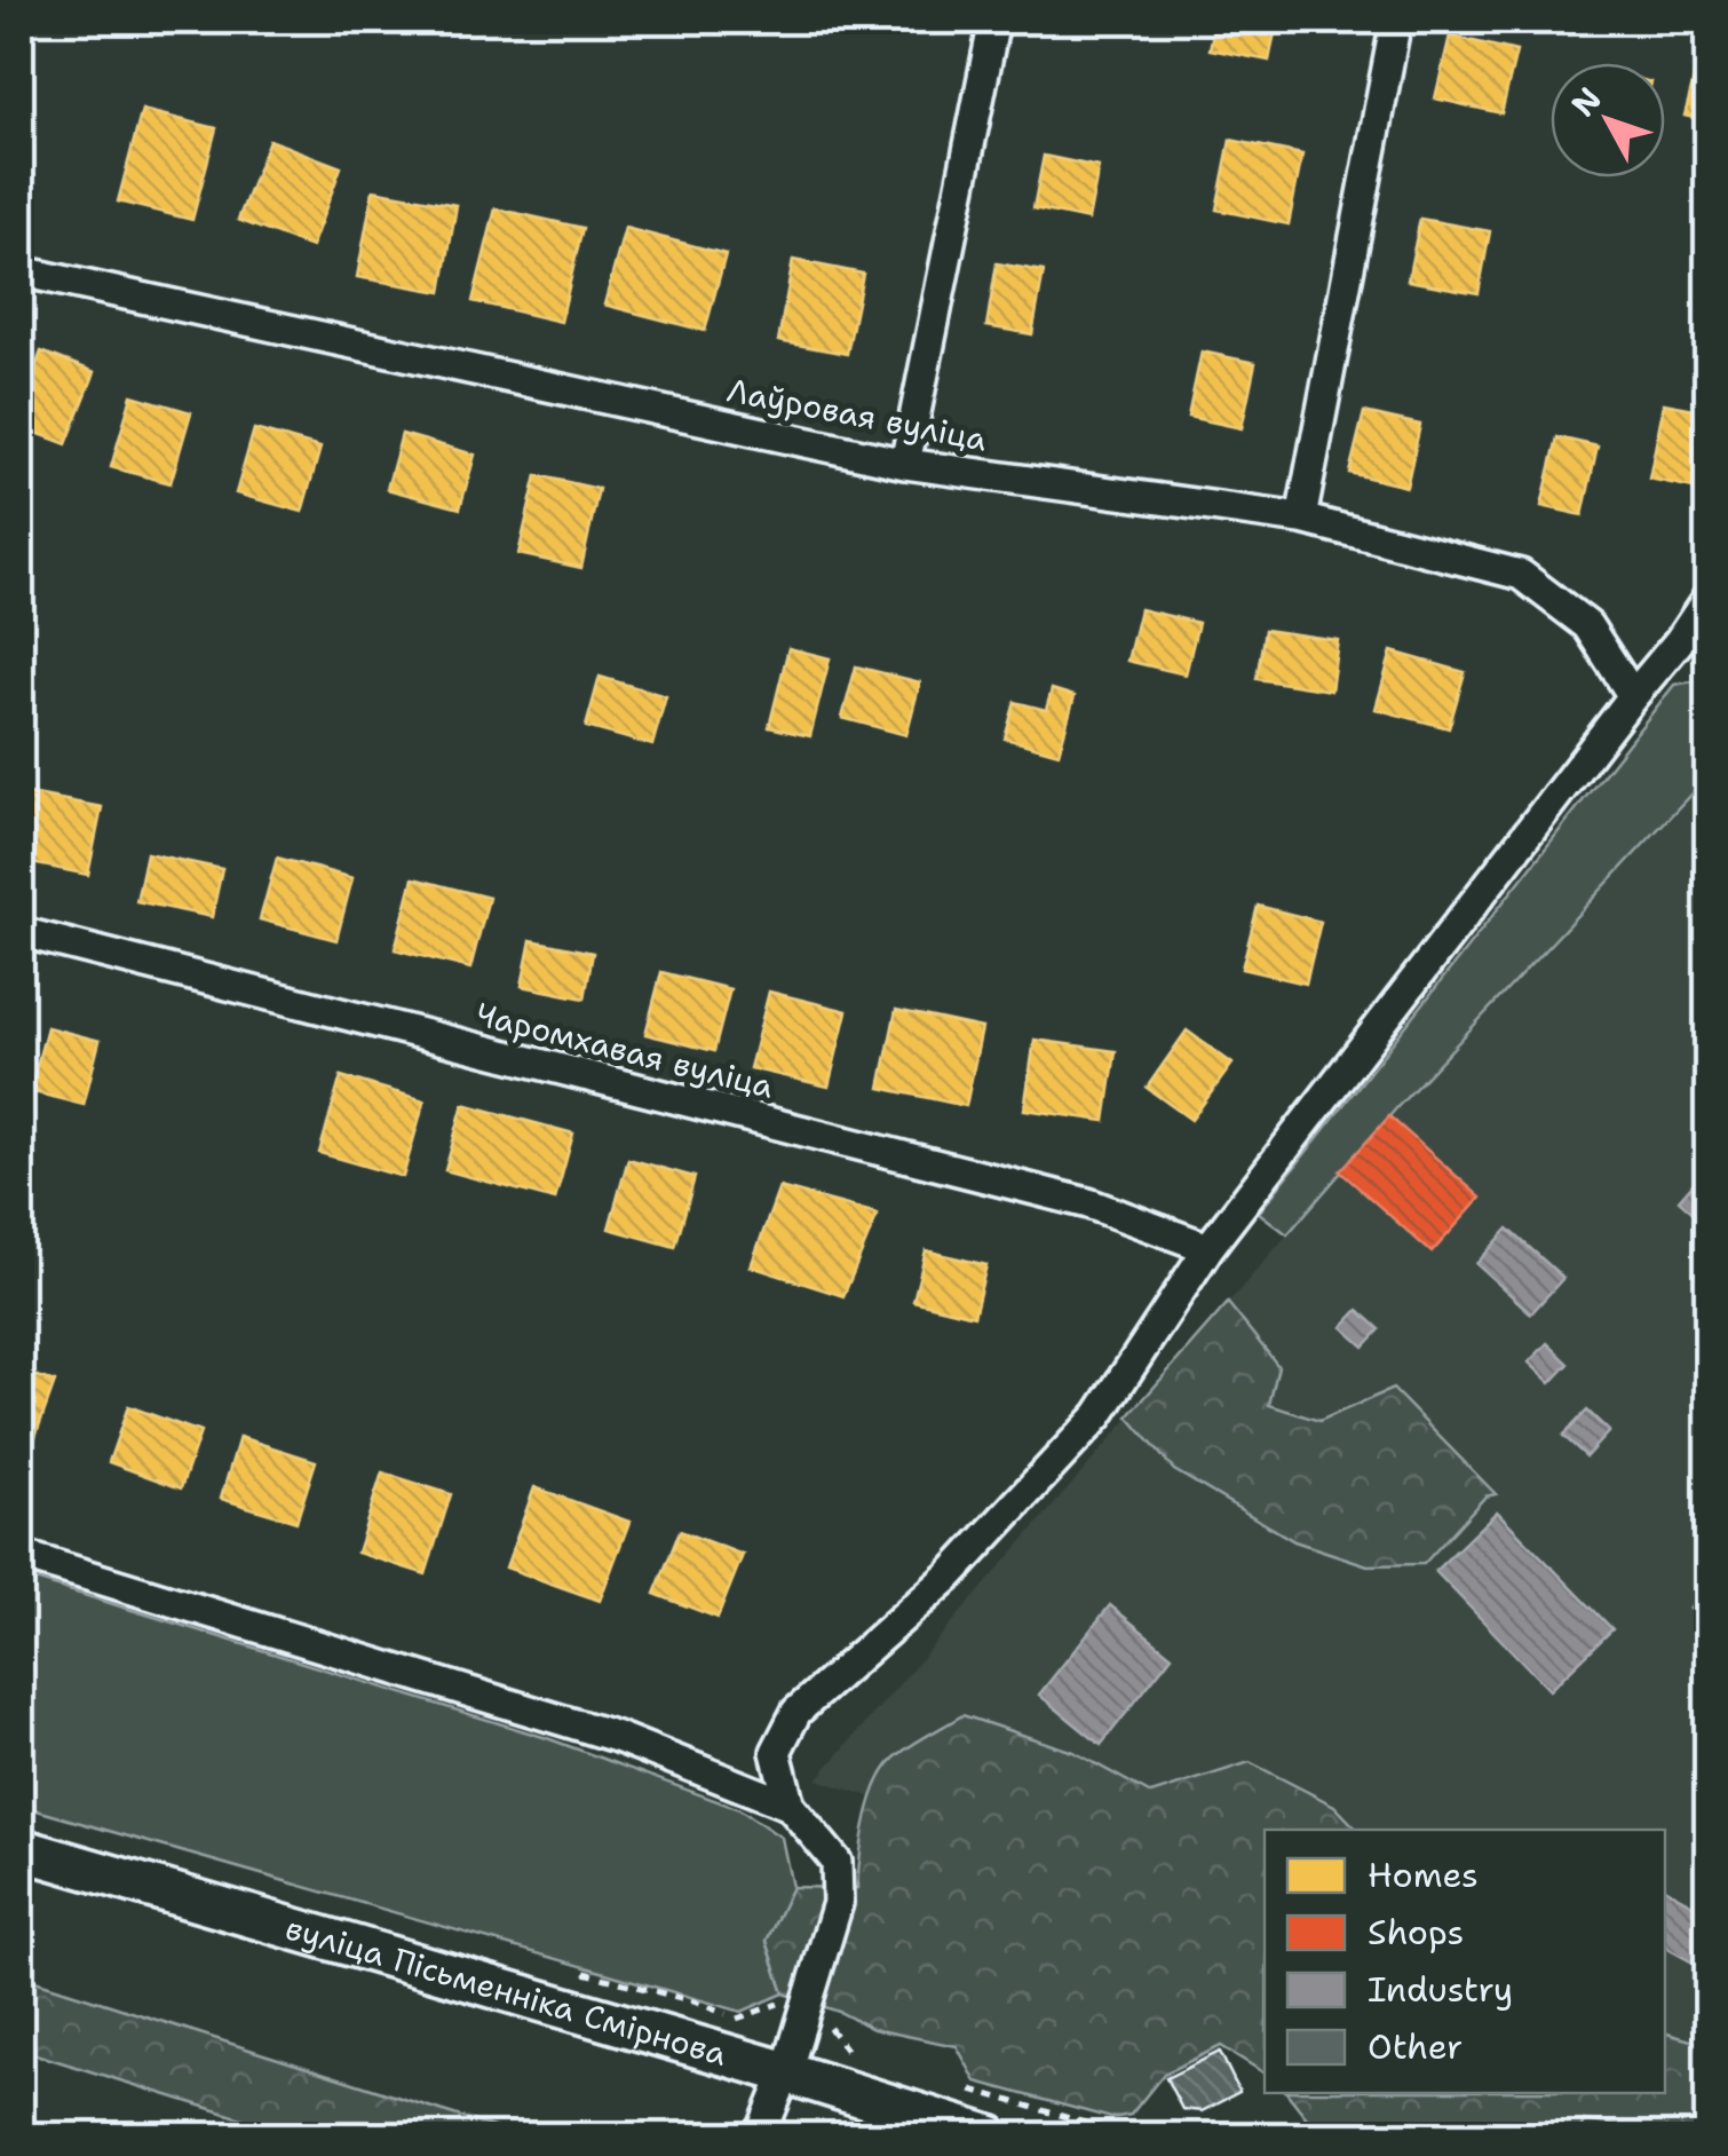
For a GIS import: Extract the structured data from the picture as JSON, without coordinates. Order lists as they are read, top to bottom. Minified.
{"streets":{"main road":["вуліца Пісьменніка Смірнова"],"street":["Лаўровая вуліца","Чаромхавая вуліца"]},"legend":["Homes","Shops","Industry","Other"],"north":"top left"}
